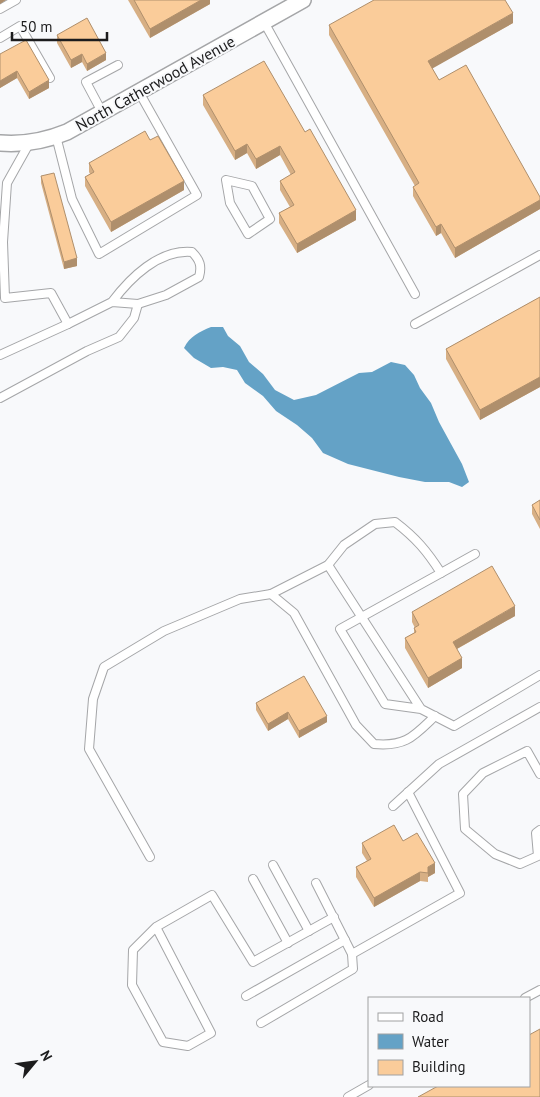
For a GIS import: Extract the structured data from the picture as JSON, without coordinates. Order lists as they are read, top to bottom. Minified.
{"streets":{"street":["North Catherwood Avenue"]},"legend":["Road","Water","Building"],"scale_bar":"50 m","north":"top right"}
